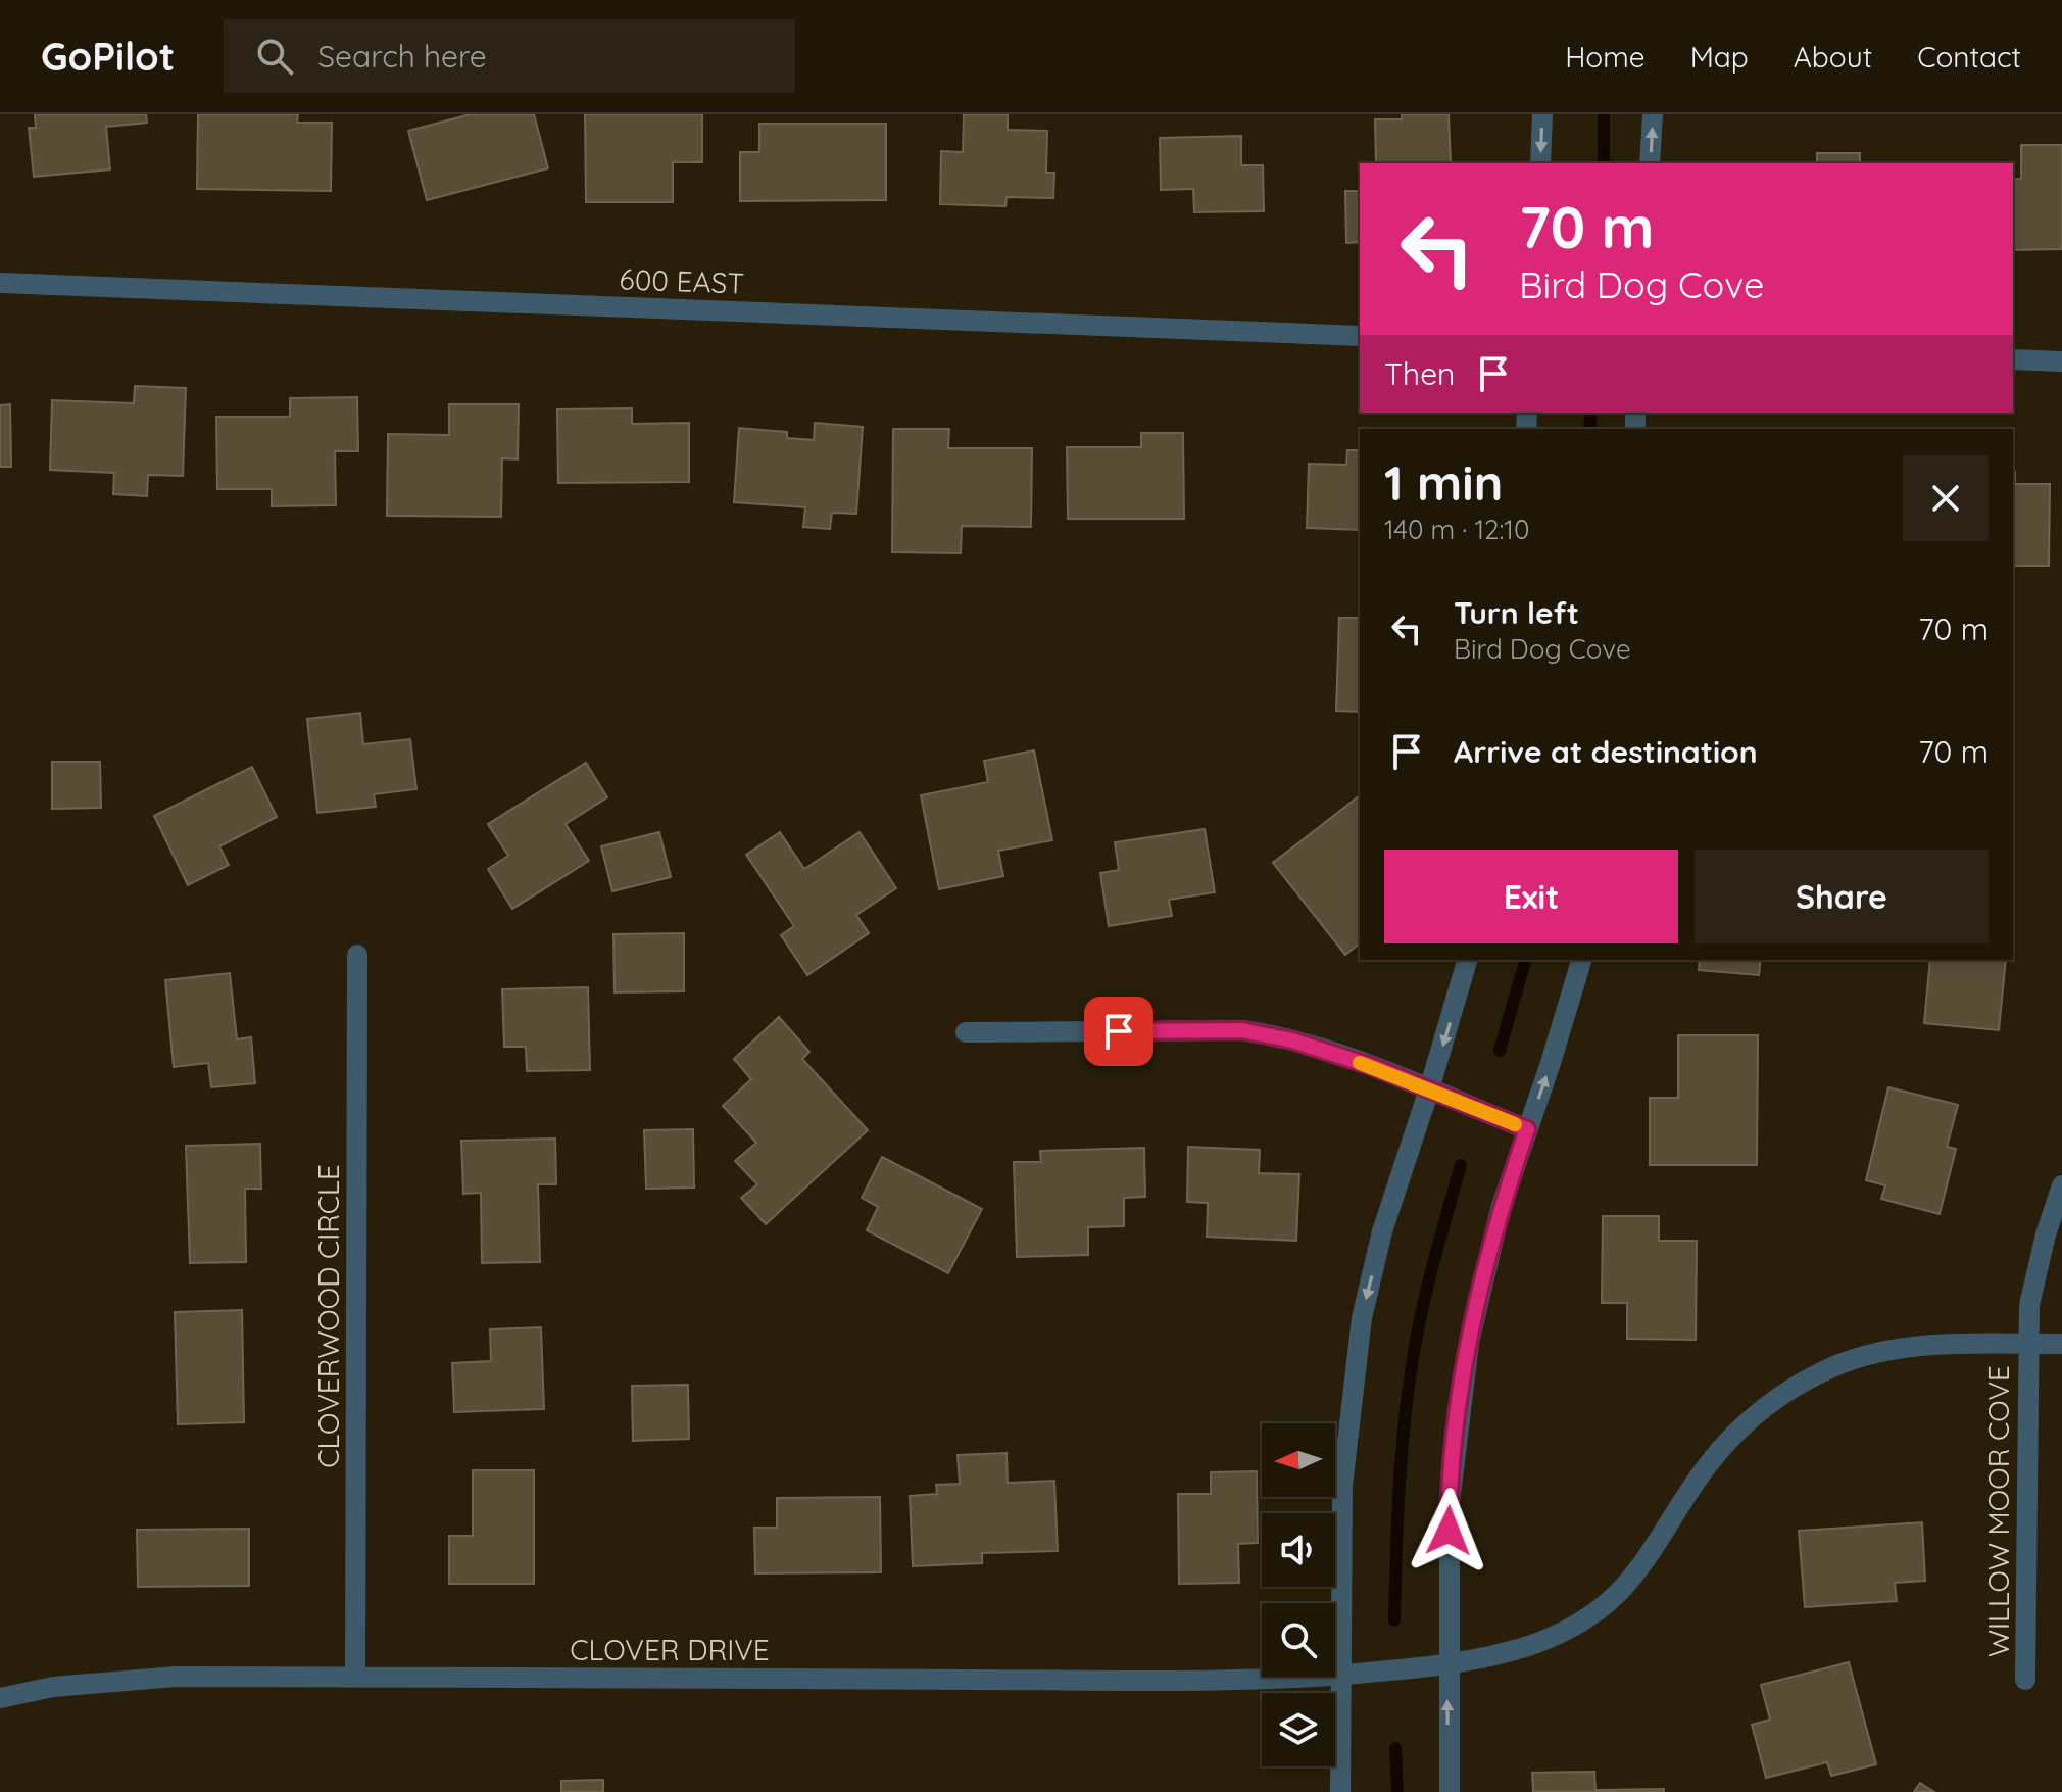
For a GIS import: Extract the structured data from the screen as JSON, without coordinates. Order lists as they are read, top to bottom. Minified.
{"streets":{"street":["600 EAST","CLOVERWOOD CIRCLE","WILLOW MOOR COVE","CLOVER DRIVE"]},"crossings":[["CLOVERWOOD CIRCLE","CLOVER DRIVE"],["WILLOW MOOR COVE","CLOVER DRIVE"]],"north":"left","page":{"header":"GoPilot","search":"Search here","nav":["Home","Map","About","Contact"],"turn":["70 m","Bird Dog Cove"],"then":"Then","heading":["1 min","140 m · 12:10"],"list":[{"name":"Turn left","note":"Bird Dog Cove","value":"70 m"},{"name":"Arrive at destination","value":"70 m"}],"buttons":["Exit","Share"]}}
